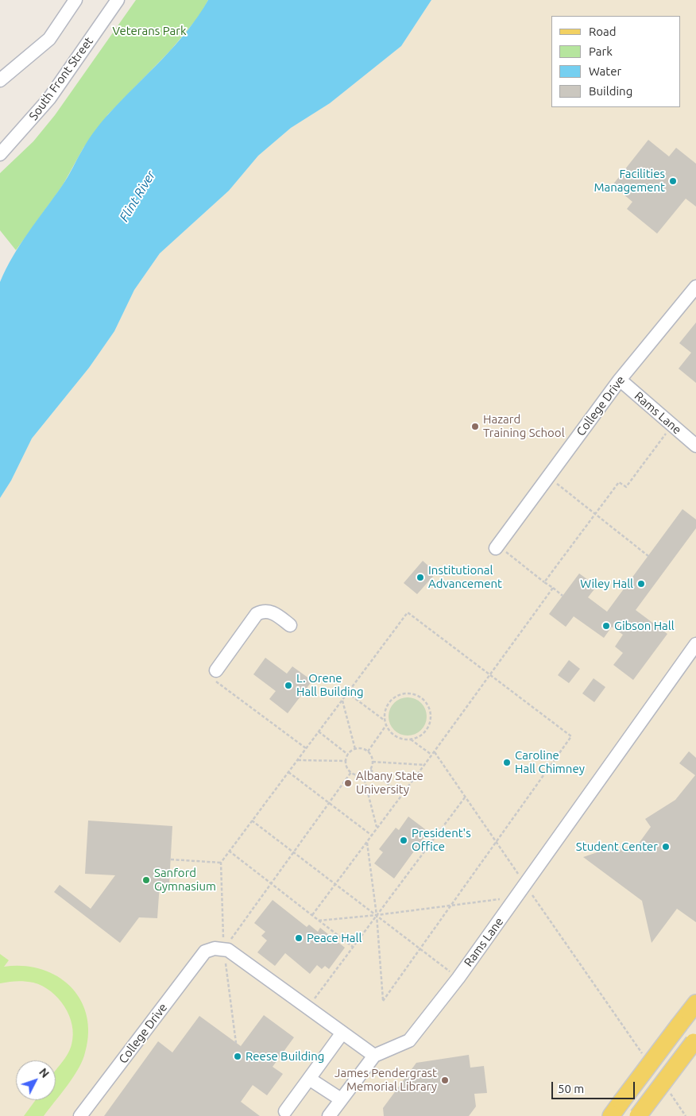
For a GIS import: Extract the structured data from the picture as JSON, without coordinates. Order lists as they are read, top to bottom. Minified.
{"streets":{"street":["South Front Street","College Drive","Rams Lane"]},"crossings":[["College Drive","Rams Lane"]],"water":["Flint River"],"parks":["Veterans Park"],"places":["Facilities Management","Hazard Training School","Institutional Advancement","Wiley Hall","Gibson Hall","L. Orene Hall Building","Caroline Hall Chimney","Albany State University","President's Office","Student Center","Sanford Gymnasium","Peace Hall","Reese Building","James Pendergrast Memorial Library"],"legend":["Road","Park","Water","Building"],"scale_bar":"50 m","north":"top right"}
